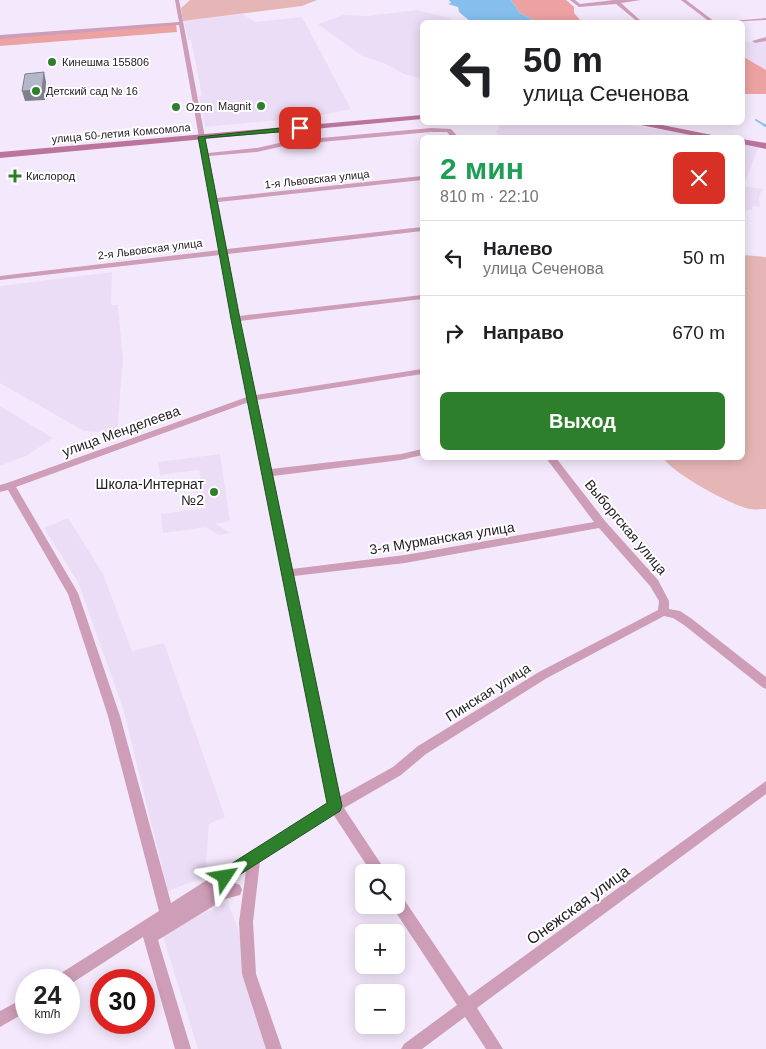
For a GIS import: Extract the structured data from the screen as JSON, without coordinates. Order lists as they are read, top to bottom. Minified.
{"streets":{"main road":["улица 50-летия Комсомола"],"street":["1-я Львовская улица","2-я Львовская улица","улица Менделеева","Выборгская улица","3-я Мурманская улица","Пинская улица","Онежская улица"]},"crossings":[["Выборгская улица","3-я Мурманская улица"],["Выборгская улица","Пинская улица"]],"places":{"other":["Кинешма 155806","Детский сад № 16","Magnit","Ozon","Школа-Интернат №2"],"health":["Кислород"]},"page":{"turn":["50 m","улица Сеченова"],"heading":["2 мин","810 m · 22:10"],"list":[{"name":"Налево","note":"улица Сеченова","value":"50 m"},{"name":"Направо","value":"670 m"}],"buttons":"Выход","map_buttons":["+","−"],"speed":"24 km/h","limit":"30"}}
